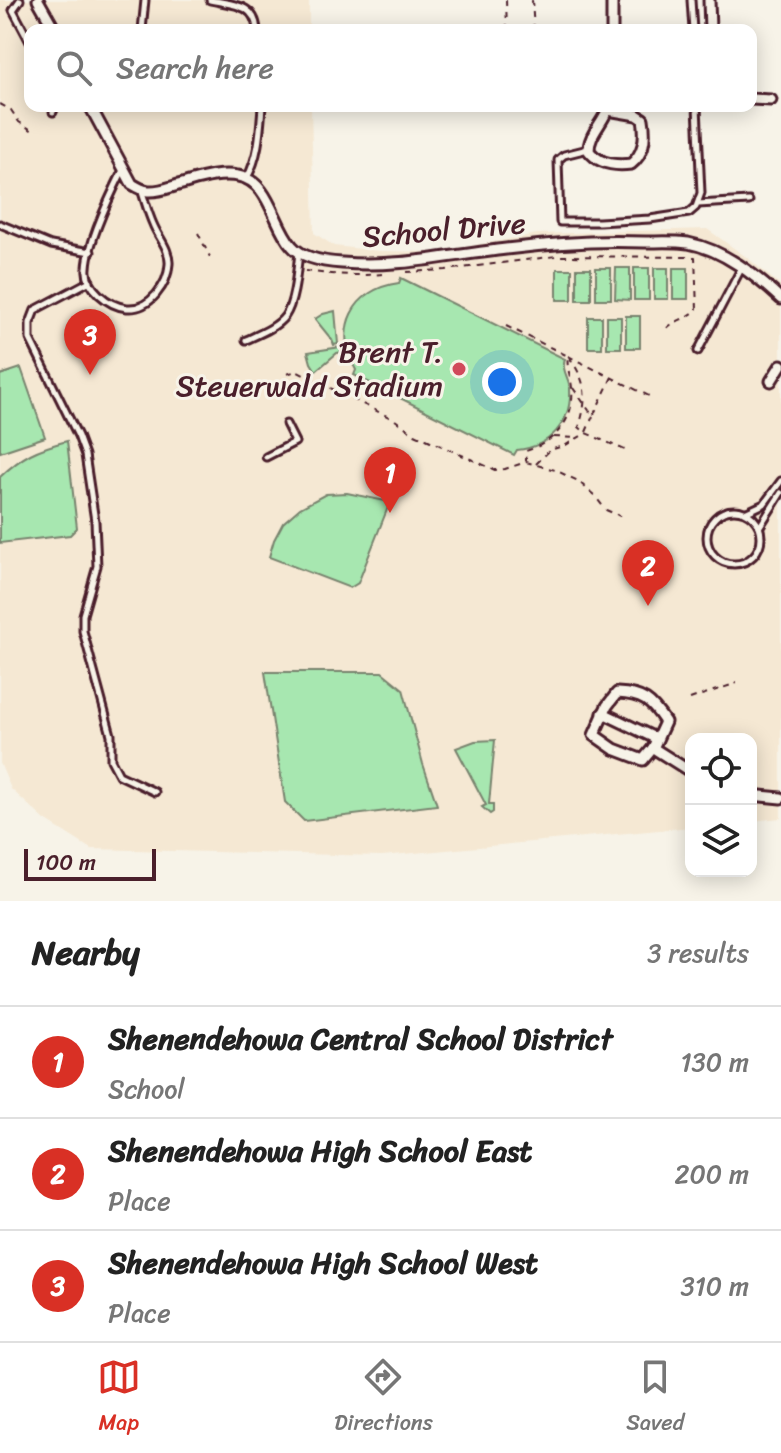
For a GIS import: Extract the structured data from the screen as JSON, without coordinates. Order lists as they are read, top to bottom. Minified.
{"streets":{"street":["School Drive"]},"places":["Brent T. Steuerwald Stadium"],"scale_bar":"100 m","page":{"search":"Search here","pins":["3","1","2"],"scale":"100 m","heading":["Nearby","3 results"],"list":[{"mark":"1","name":"Shenendehowa Central School District","note":"School","value":"130 m"},{"mark":"2","name":"Shenendehowa High School East","note":"Place","value":"200 m"},{"mark":"3","name":"Shenendehowa High School West","note":"Place","value":"310 m"}],"nav":["Map","Directions","Saved"]}}
